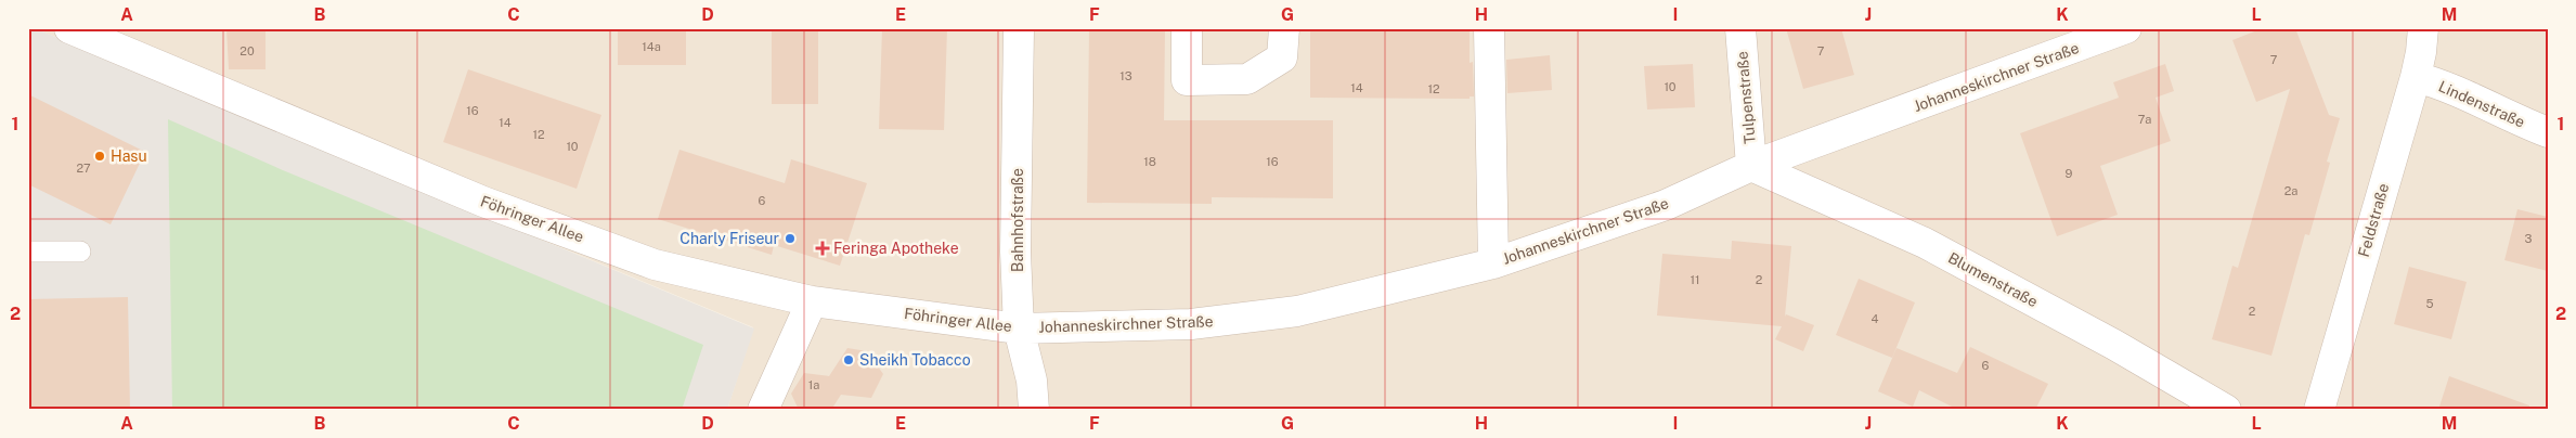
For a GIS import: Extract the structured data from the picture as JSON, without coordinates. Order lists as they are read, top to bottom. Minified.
{"streets":{"street":["Johanneskirchner Straße","Tulpenstraße","Lindenstraße","Föhringer Allee","Bahnhofstraße","Feldstraße","Blumenstraße"]},"crossings":[["Johanneskirchner Straße","Tulpenstraße"],["Johanneskirchner Straße","Föhringer Allee"],["Johanneskirchner Straße","Bahnhofstraße"],["Johanneskirchner Straße","Blumenstraße"],["Tulpenstraße","Blumenstraße"],["Lindenstraße","Feldstraße"],["Föhringer Allee","Bahnhofstraße"]],"places":{"other":["Hasu","Charly Friseur","Sheikh Tobacco"],"health":["Feringa Apotheke"]},"house_numbers":["14a","20","7","7","13","10","14","12","16","7a","14","12","10","18","16","27","9","2a","6","3","11","2","5","2","4","6","1a"],"grid":{"columns":["A","B","C","D","E","F","G","H","I","J","K","L","M"],"rows":["1","2"]}}
